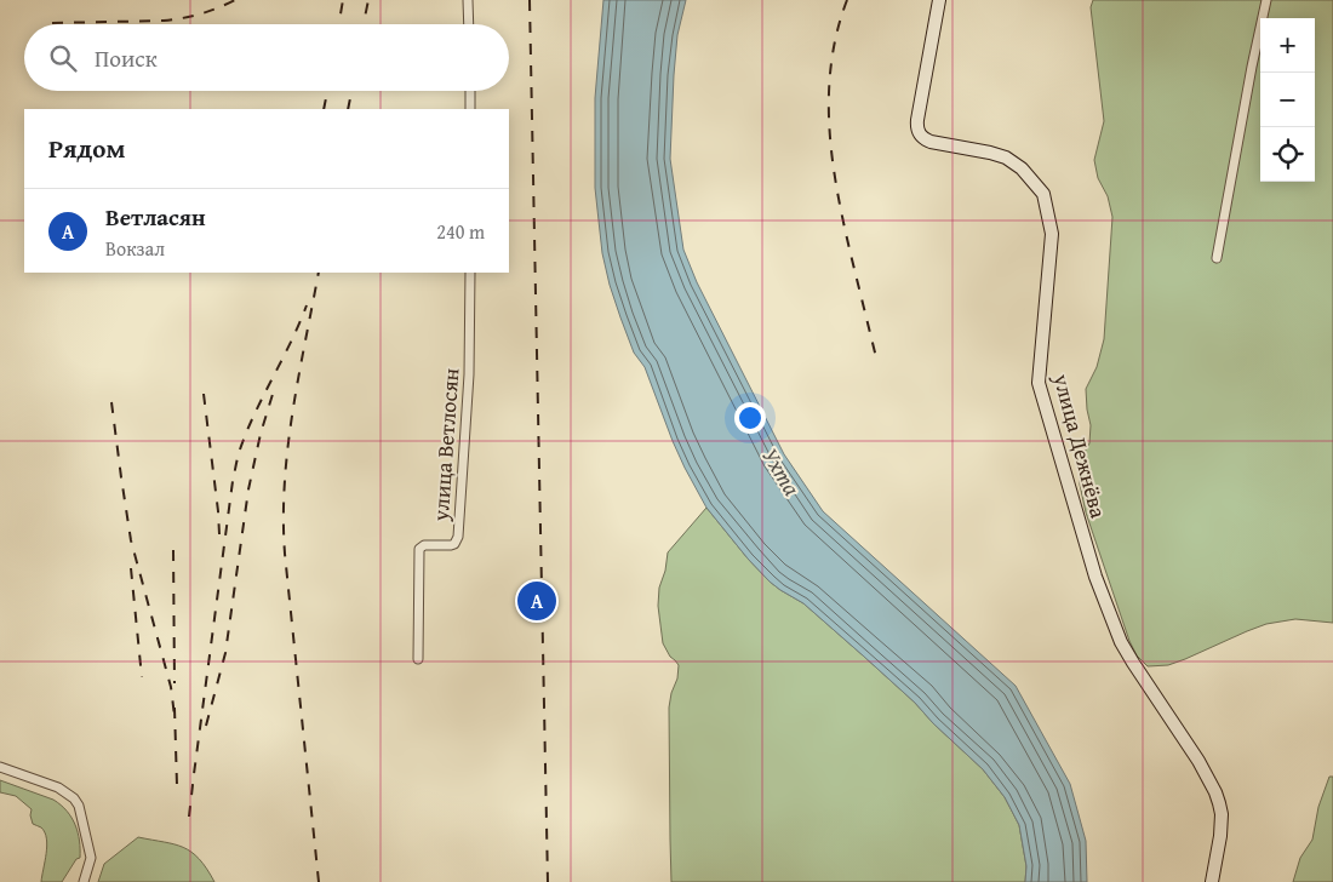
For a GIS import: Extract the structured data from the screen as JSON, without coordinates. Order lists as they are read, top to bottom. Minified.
{"streets":{"street":["улица Ветлосян","улица Дежнёва"]},"water":["Ухта"],"page":{"map_buttons":["+","−"],"search":"Поиск","heading":"Рядом","list":[{"mark":"A","name":"Ветласян","note":"Вокзал","value":"240 m"}],"pins":"A"}}
